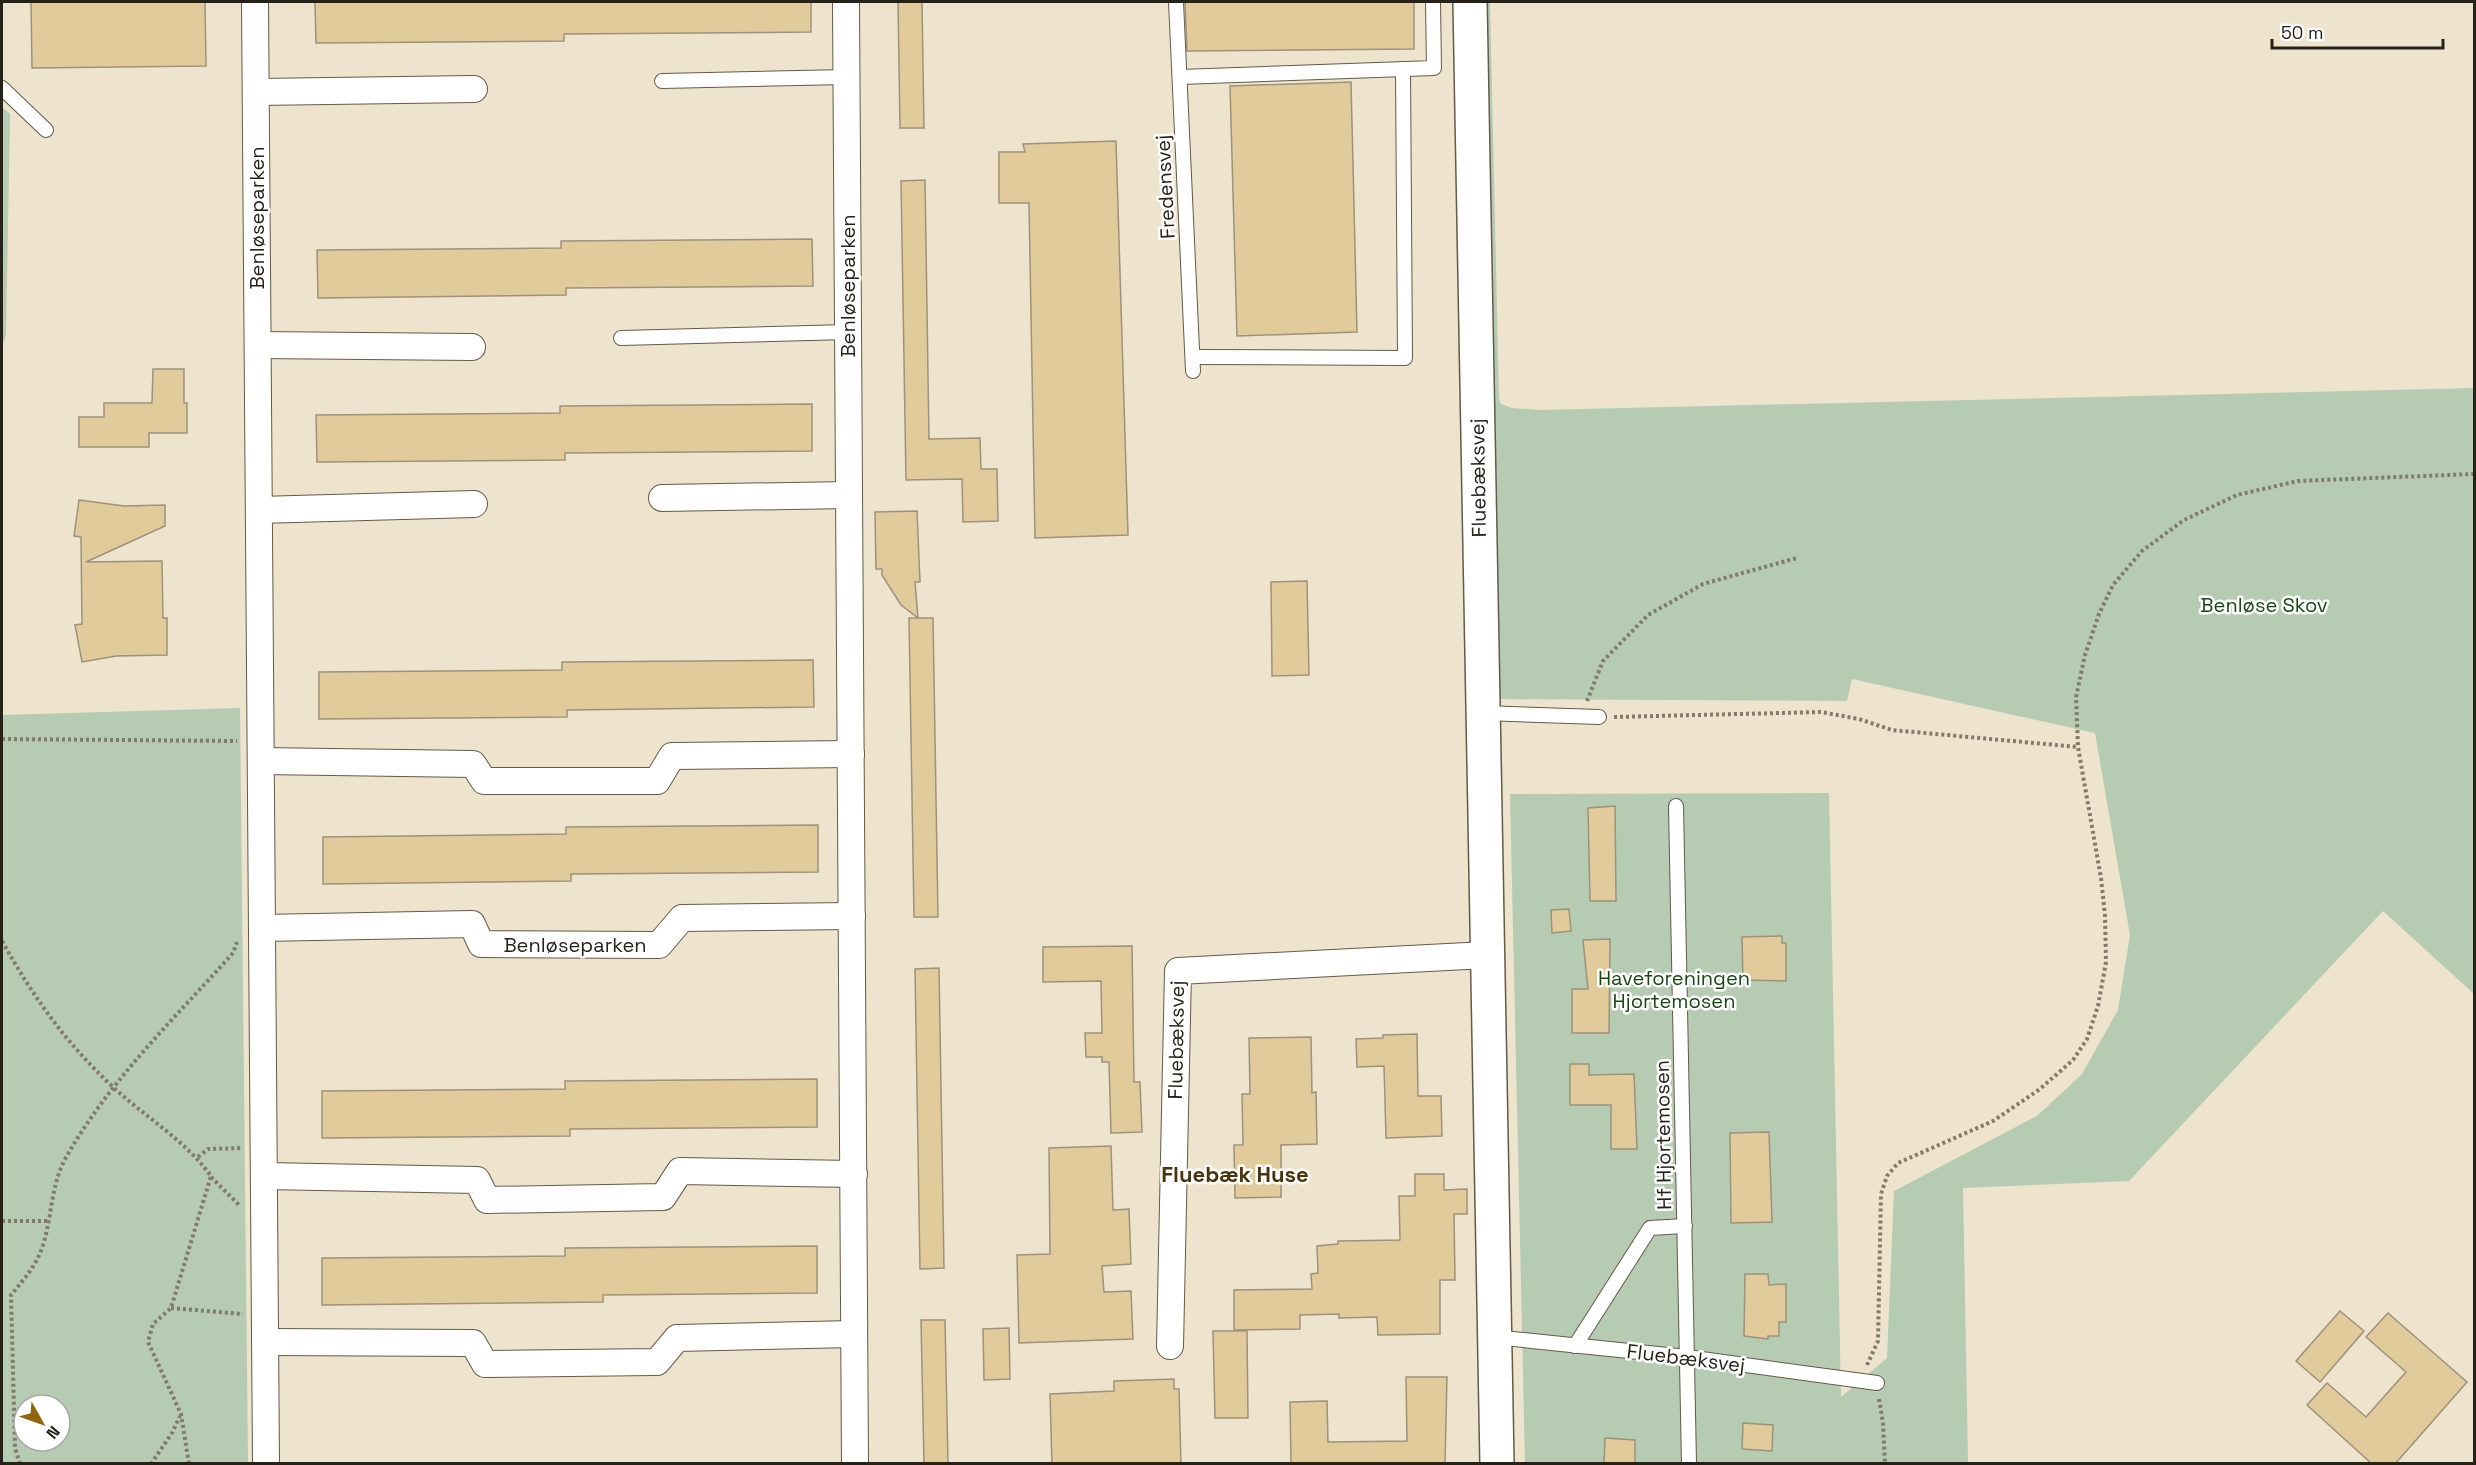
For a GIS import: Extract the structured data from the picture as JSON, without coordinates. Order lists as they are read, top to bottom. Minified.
{"streets":{"street":["Benløseparken","Fluebæksvej"],"lane":["Fredensvej","Hf Hjortemosen"]},"crossings":[["Fluebæksvej","Hf Hjortemosen"]],"districts":["Fluebæk Huse"],"parks":["Benløse Skov","Haveforeningen Hjortemosen"],"scale_bar":"50 m","north":"bottom right"}
